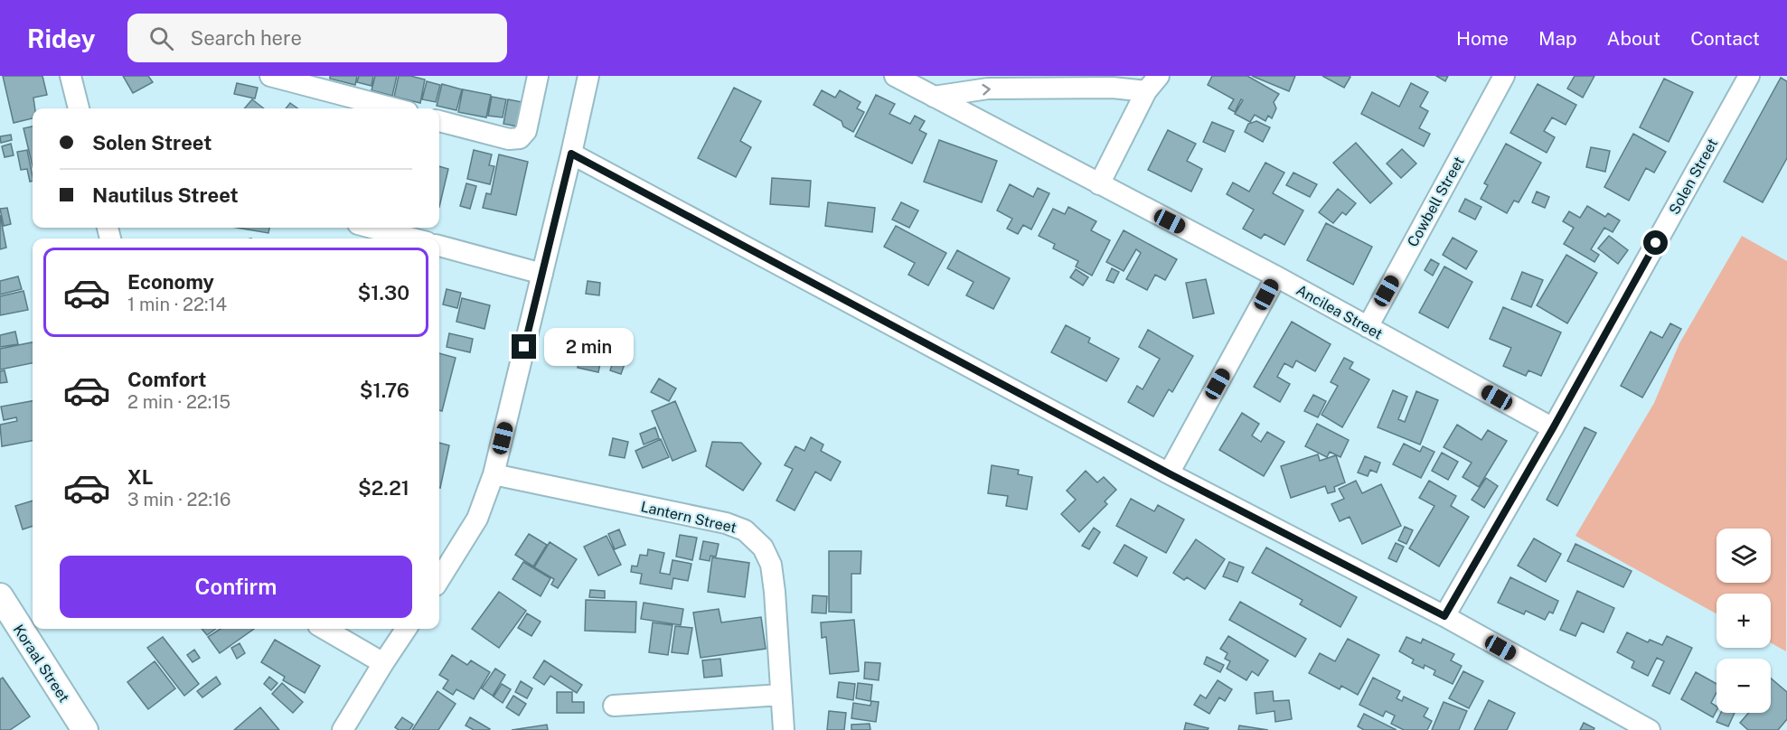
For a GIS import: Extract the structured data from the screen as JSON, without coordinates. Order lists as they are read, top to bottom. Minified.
{"streets":{"street":["Solen Street","Cowbell Street","Ancilea Street","Lantern Street","Koraal Street"]},"crossings":[["Solen Street","Ancilea Street"],["Cowbell Street","Ancilea Street"]],"page":{"header":"Ridey","search":"Search here","nav":["Home","Map","About","Contact"],"banner":["Solen Street","Nautilus Street"],"list":[{"name":"Economy","note":"1 min · 22:14","value":"$1.30"},{"name":"Comfort","note":"2 min · 22:15","value":"$1.76"},{"name":"XL","note":"3 min · 22:16","value":"$2.21"}],"bubble":"2 min","map_buttons":["+","−"],"buttons":"Confirm"}}
